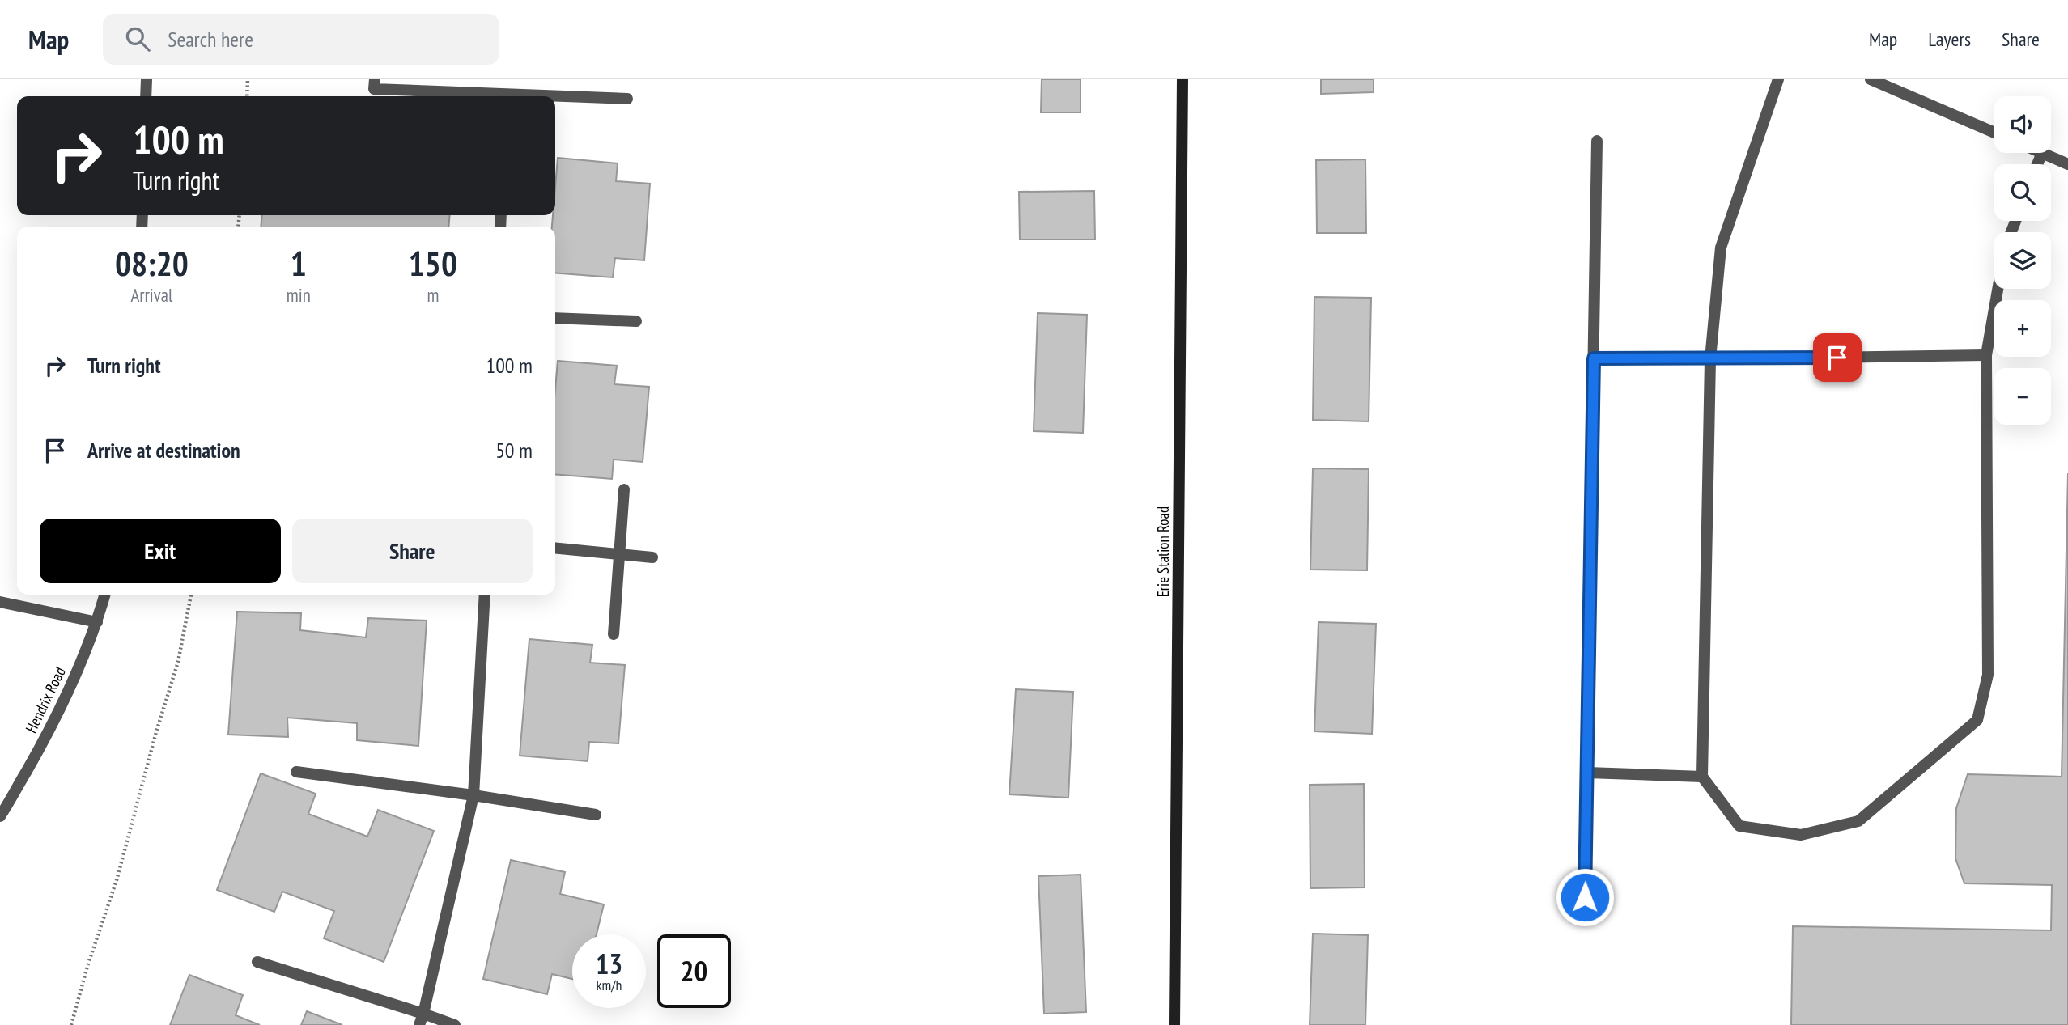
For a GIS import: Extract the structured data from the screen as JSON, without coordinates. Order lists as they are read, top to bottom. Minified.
{"streets":{"main road":["Erie Station Road"],"street":["Hendrix Road"]},"page":{"header":"Map","search":"Search here","nav":["Map","Layers","Share"],"map_buttons":["+","−"],"turn":["100 m","Turn right"],"eta":["08:20","Arrival","1","min","150","m"],"list":[{"name":"Turn right","value":"100 m"},{"name":"Arrive at destination","value":"50 m"}],"buttons":["Exit","Share"],"speed":"13 km/h","limit":"20"}}
